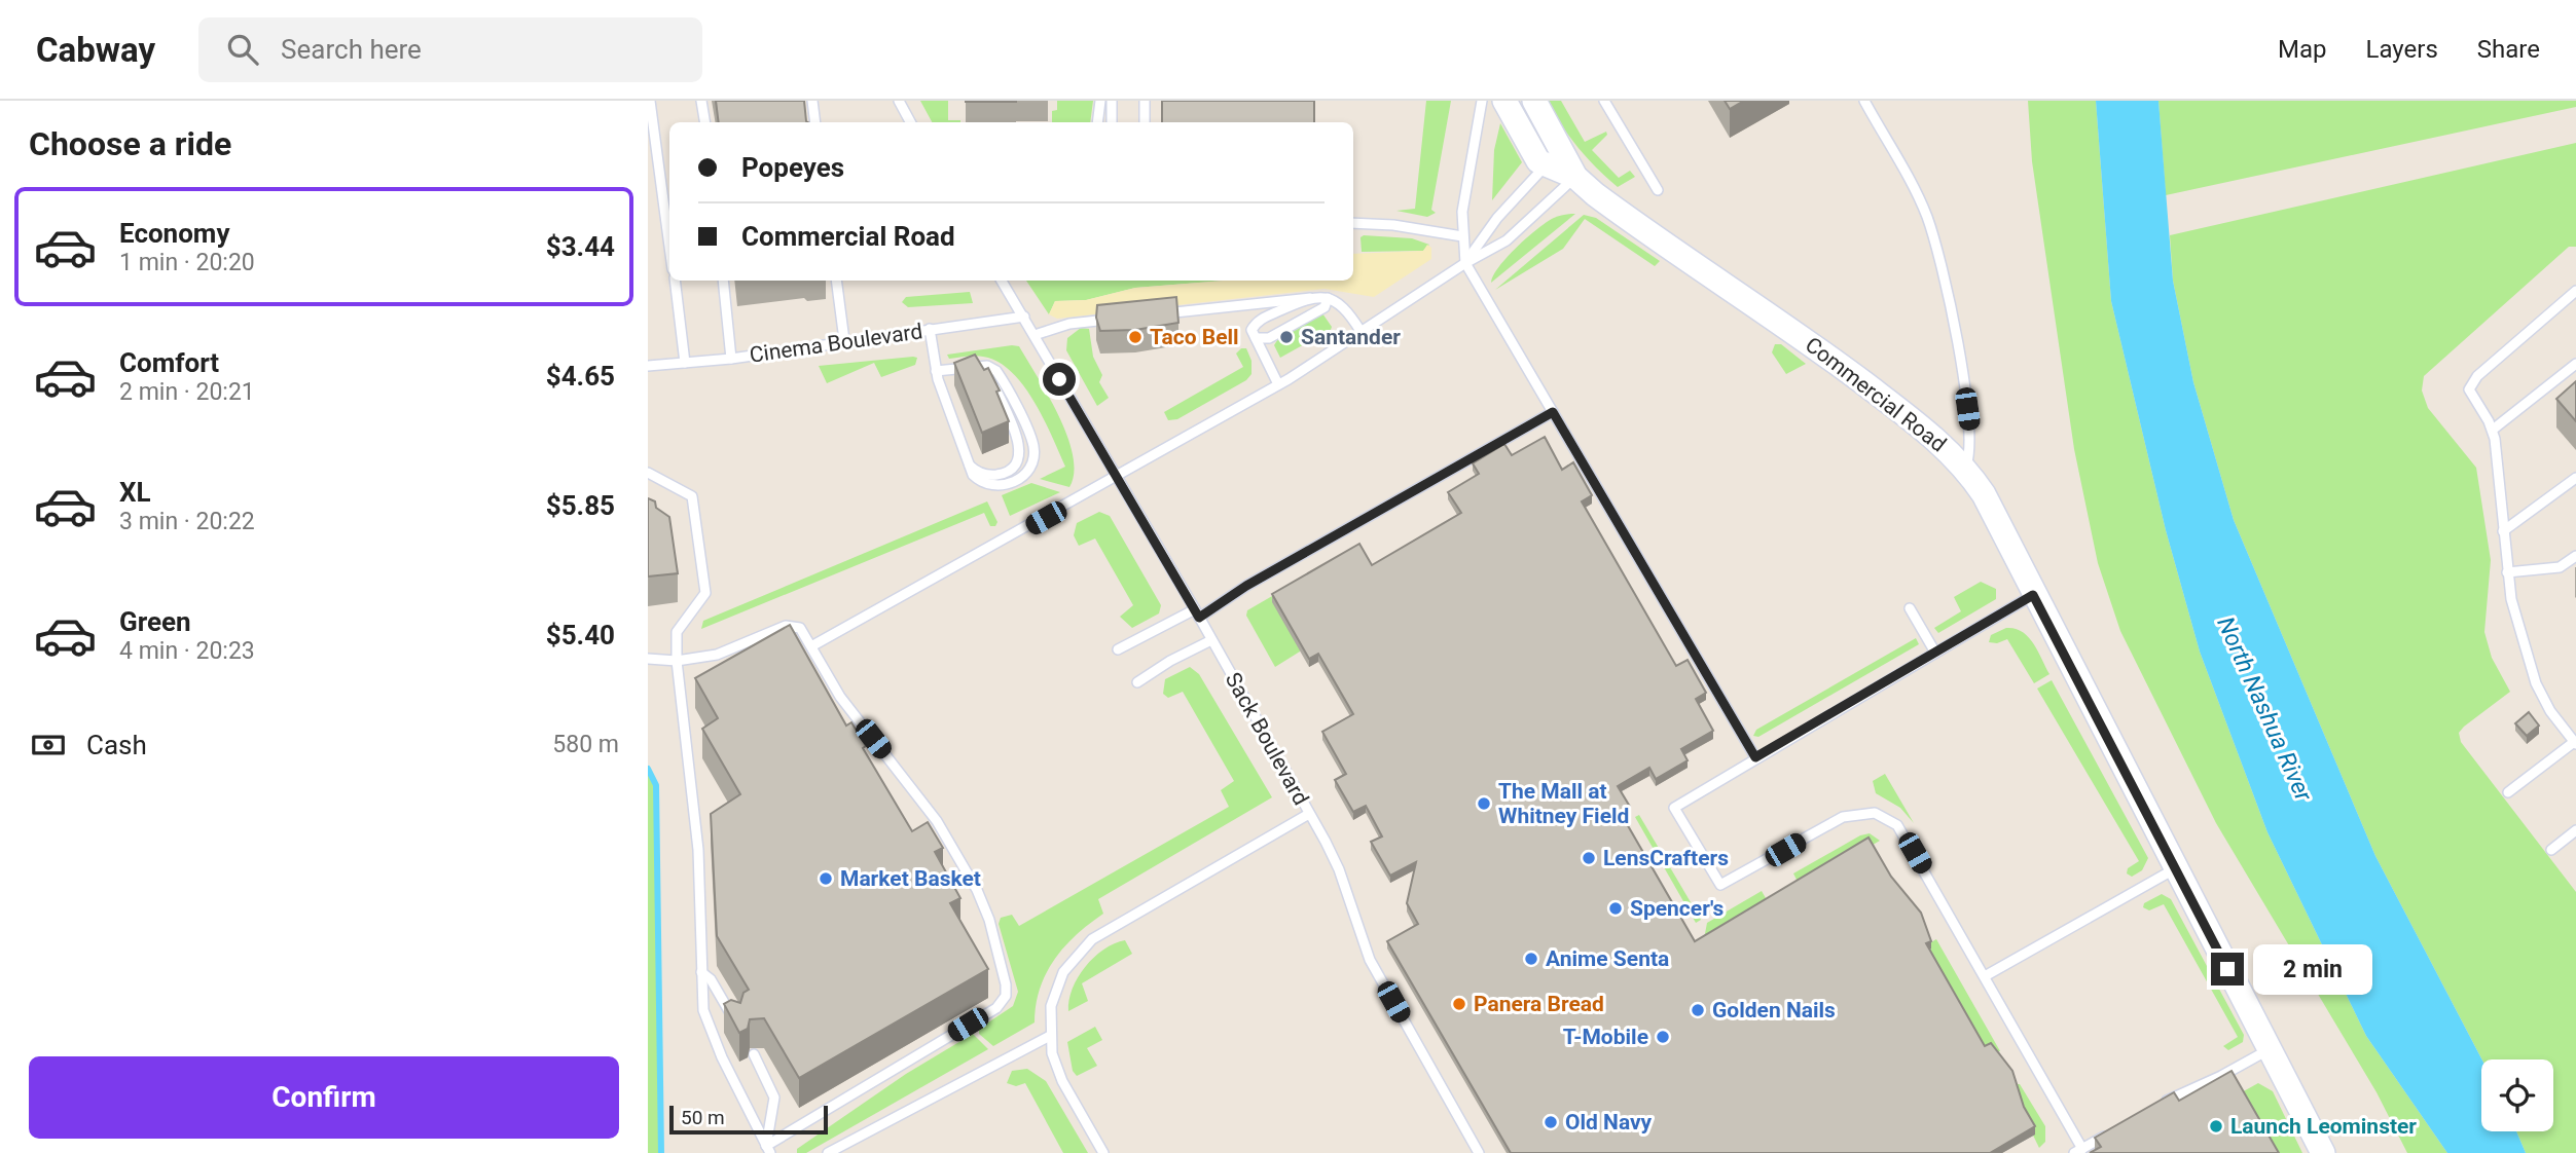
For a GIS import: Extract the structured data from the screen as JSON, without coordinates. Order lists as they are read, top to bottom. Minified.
{"streets":{"street":["Commercial Road"],"lane":["Cinema Boulevard","Sack Boulevard"]},"crossings":[["Cinema Boulevard","Sack Boulevard"]],"water":["North Nashua River"],"places":["Taco Bell","Santander","The Mall at Whitney Field","LensCrafters","Market Basket","Spencer's","Anime Senta","Panera Bread","Golden Nails","T-Mobile","Old Navy","Launch Leominster"],"scale_bar":"50 m","page":{"header":"Cabway","search":"Search here","nav":["Map","Layers","Share"],"heading":"Choose a ride","banner":["Popeyes","Commercial Road"],"list":[{"name":"Economy","note":"1 min · 20:20","value":"$3.44"},{"name":"Comfort","note":"2 min · 20:21","value":"$4.65"},{"name":"XL","note":"3 min · 20:22","value":"$5.85"},{"name":"Green","note":"4 min · 20:23","value":"$5.40"}],"pay":["Cash","580 m"],"bubble":"2 min","buttons":"Confirm","scale":"50 m"}}
